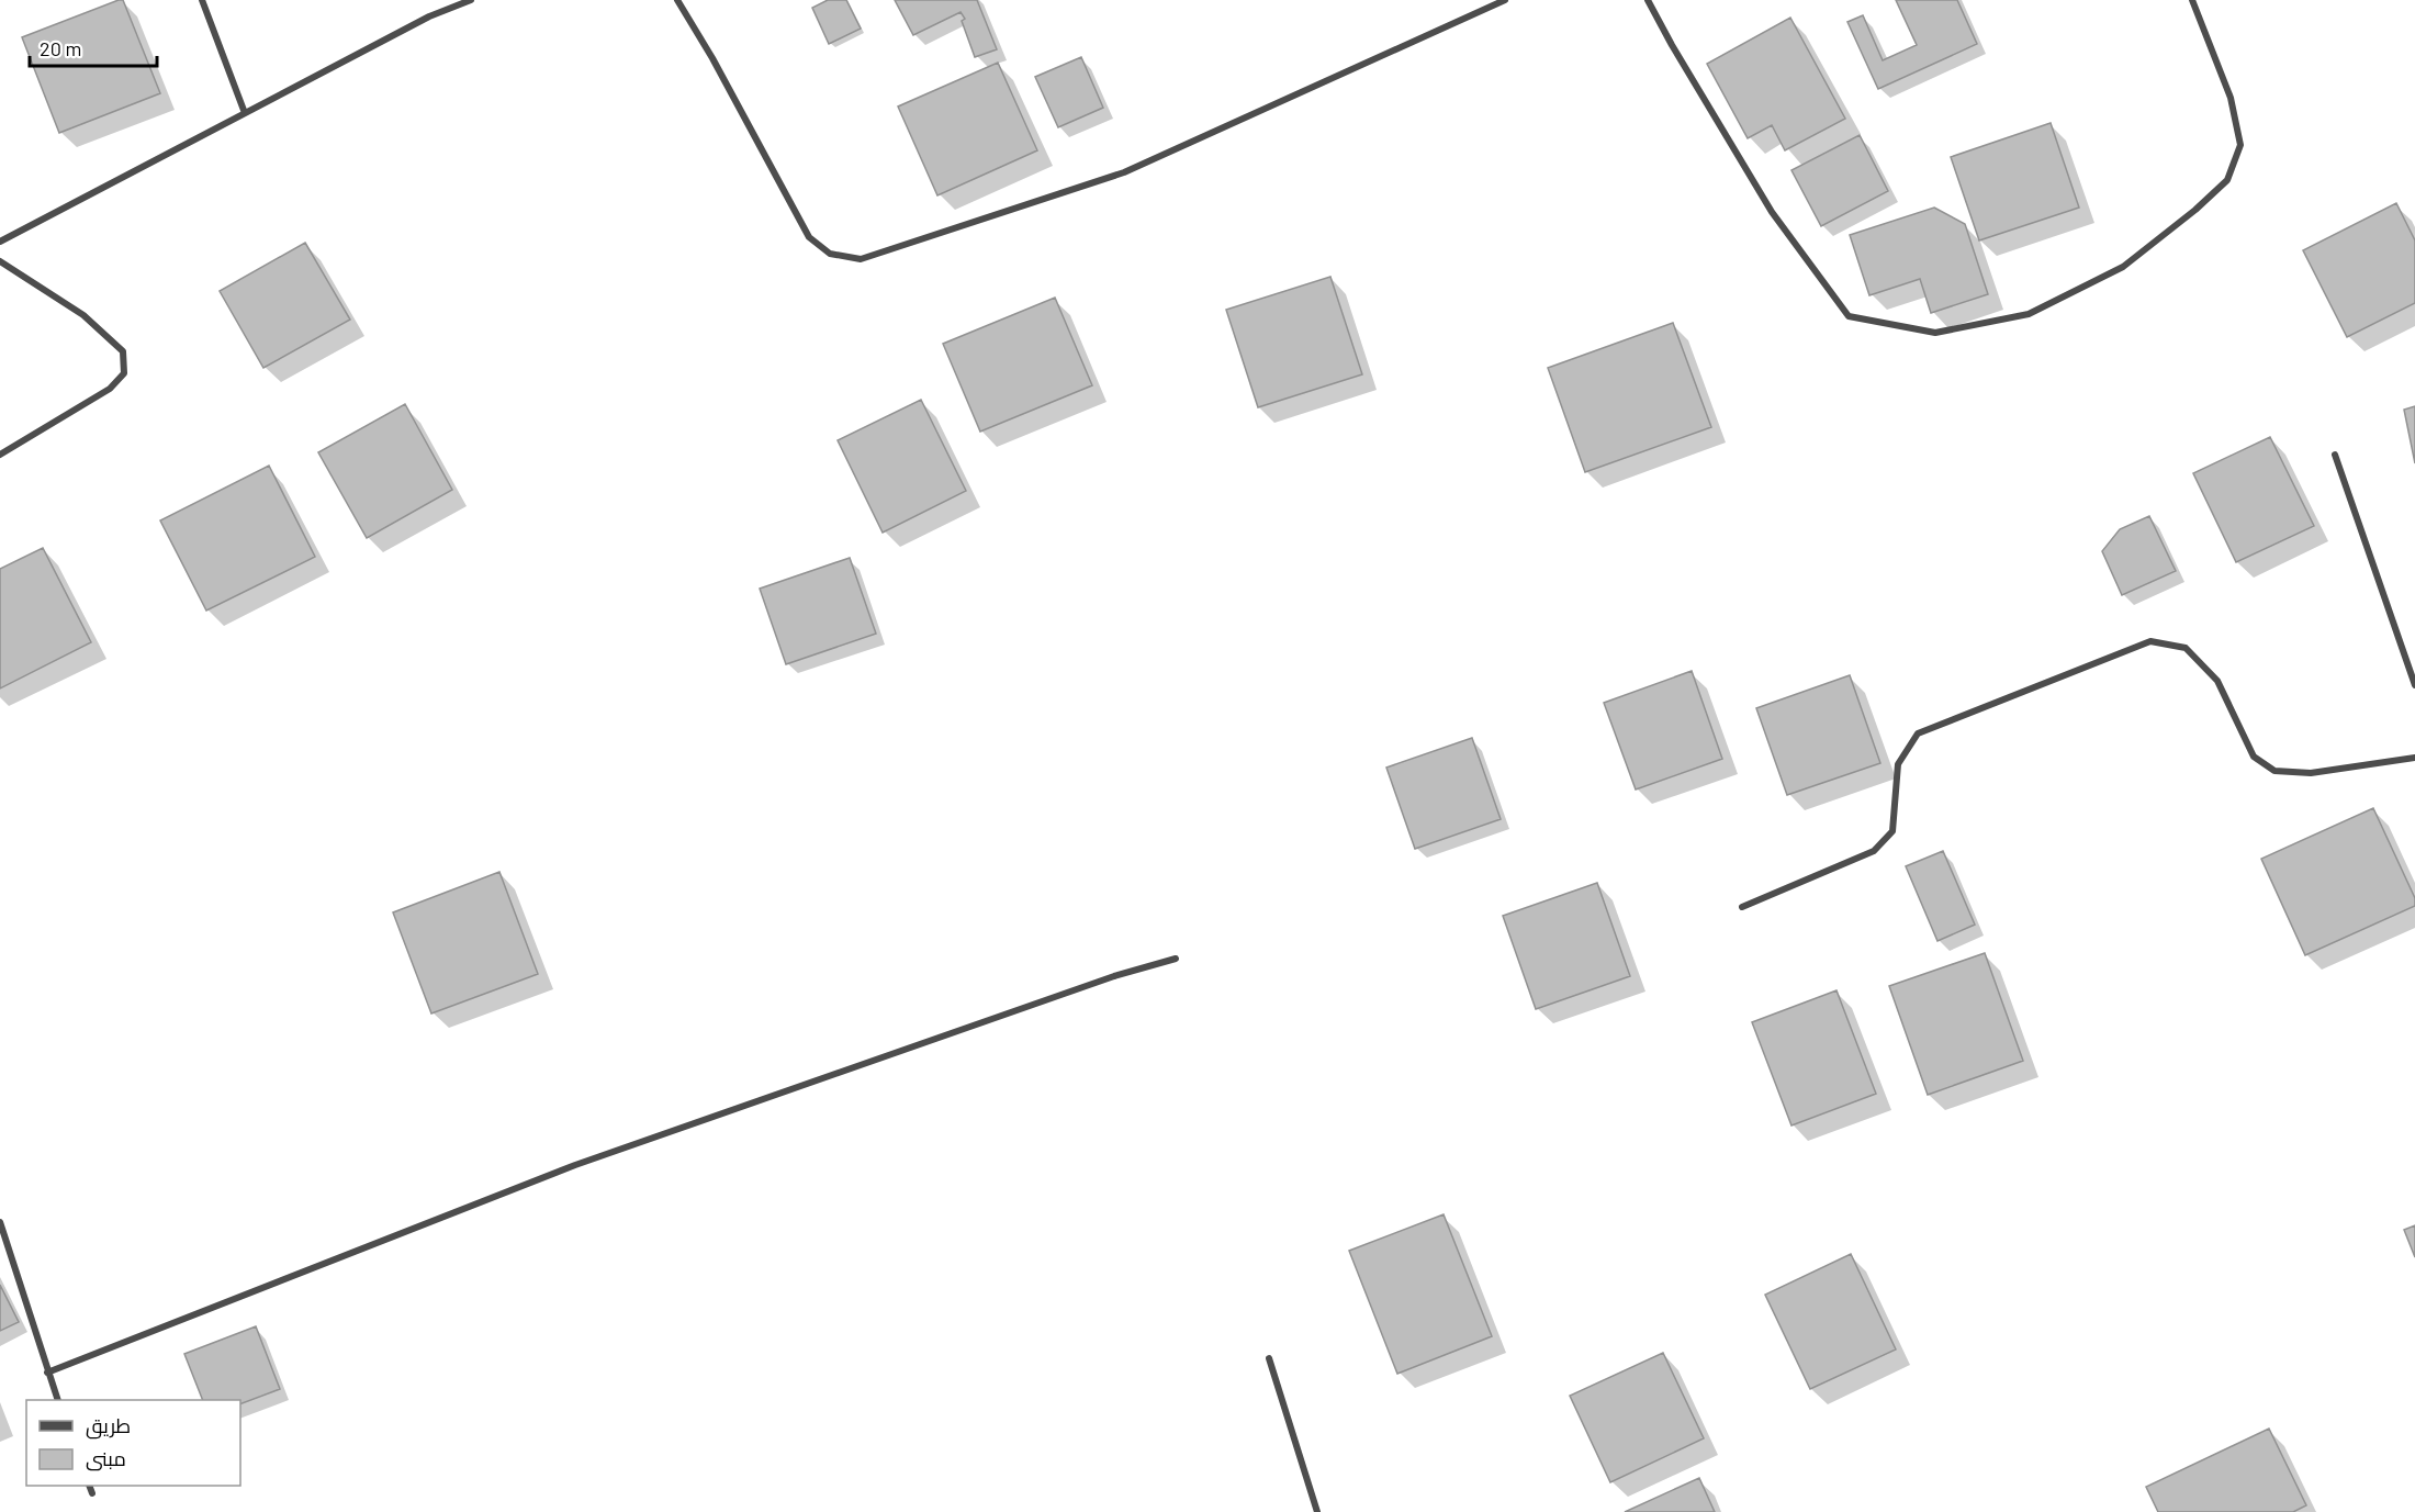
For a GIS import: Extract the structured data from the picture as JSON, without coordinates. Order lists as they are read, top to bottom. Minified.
{"legend":["طريق","مبنى"],"scale_bar":"20 m"}
